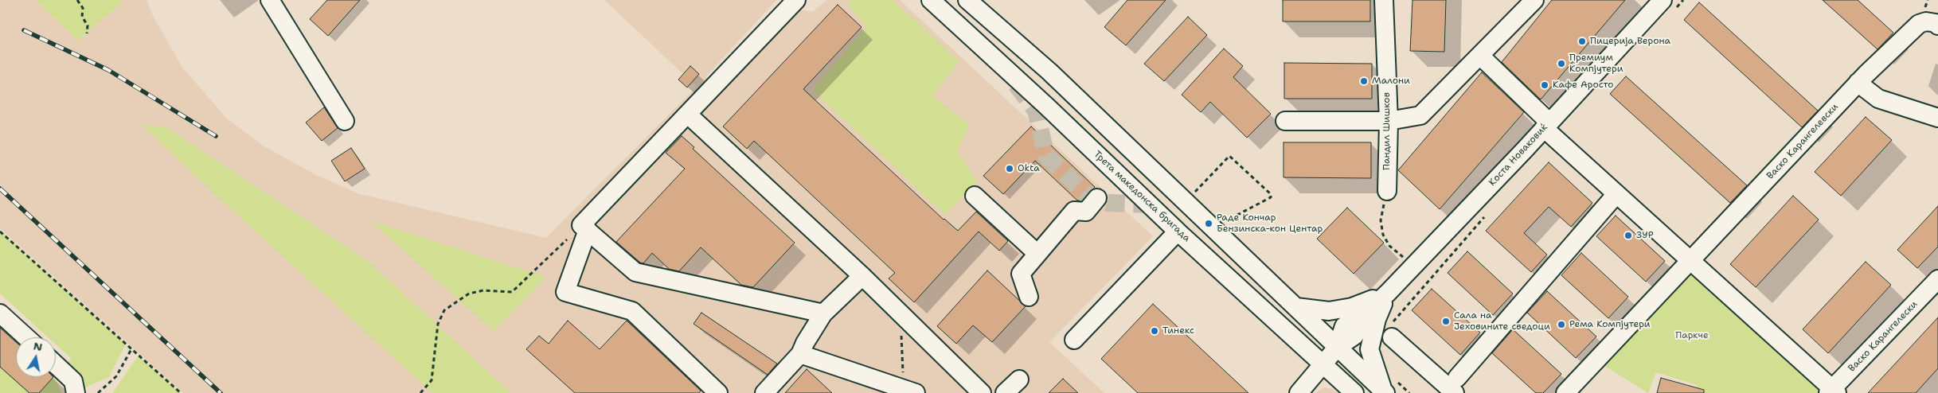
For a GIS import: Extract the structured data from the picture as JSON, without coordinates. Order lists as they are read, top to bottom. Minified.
{"streets":{"street":["Пандил Шишков","Васко Карангелевски","Коста Новаковиќ","Трета македонска бригада","Васко Карангелески"]},"crossings":[["Коста Новаковиќ","Трета македонска бригада"]],"parks":["Паркче"],"places":["Пицерија Верона","Премиум Компјутери","Малони","Кафе Аросто","Okta","Раде Кончар Бензинска-кон Центар","ЗУР","Сала на Јеховините сведоци","Рема Компјутери","Тинекс"],"north":"top"}
